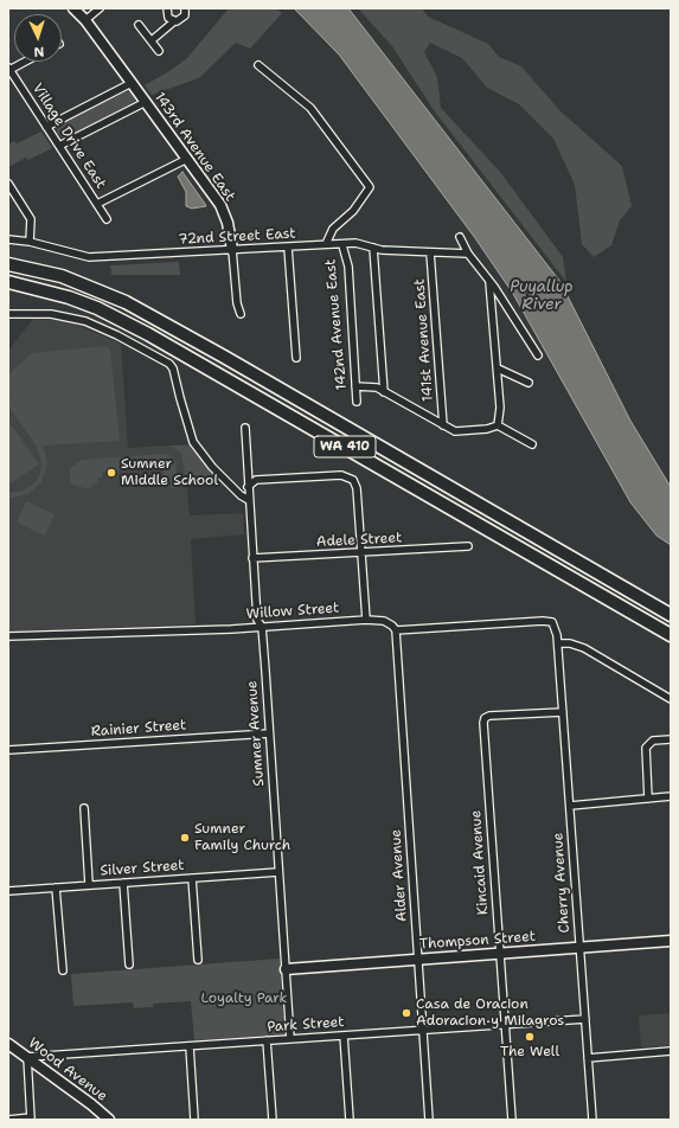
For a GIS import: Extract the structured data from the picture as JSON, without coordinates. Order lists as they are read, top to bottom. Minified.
{"streets":{"highway":["WA 410"],"street":["Village Drive East","143rd Avenue East","72nd Street East","142nd Avenue East","141st Avenue East","Adele Street","Willow Street","Rainier Street","Sumner Avenue","Kincaid Avenue","Silver Street","Alder Avenue","Cherry Avenue","Thompson Street","Park Street","Wood Avenue"]},"crossings":[["143rd Avenue East","72nd Street East"],["72nd Street East","142nd Avenue East"],["72nd Street East","141st Avenue East"],["Adele Street","Sumner Avenue"],["Willow Street","Sumner Avenue"],["Willow Street","Alder Avenue"],["Willow Street","Cherry Avenue"],["Rainier Street","Sumner Avenue"],["Sumner Avenue","Silver Street"],["Sumner Avenue","Thompson Street"],["Sumner Avenue","Park Street"],["Kincaid Avenue","Cherry Avenue"],["Kincaid Avenue","Thompson Street"],["Kincaid Avenue","Park Street"],["Alder Avenue","Thompson Street"],["Alder Avenue","Park Street"],["Cherry Avenue","Thompson Street"],["Cherry Avenue","Park Street"],["Park Street","Wood Avenue"]],"water":["Puyallup River"],"parks":["Loyalty Park"],"places":["Sumner Middle School","Sumner Family Church","Casa de Oracion Adoracion y Milagros","The Well"],"north":"bottom"}
